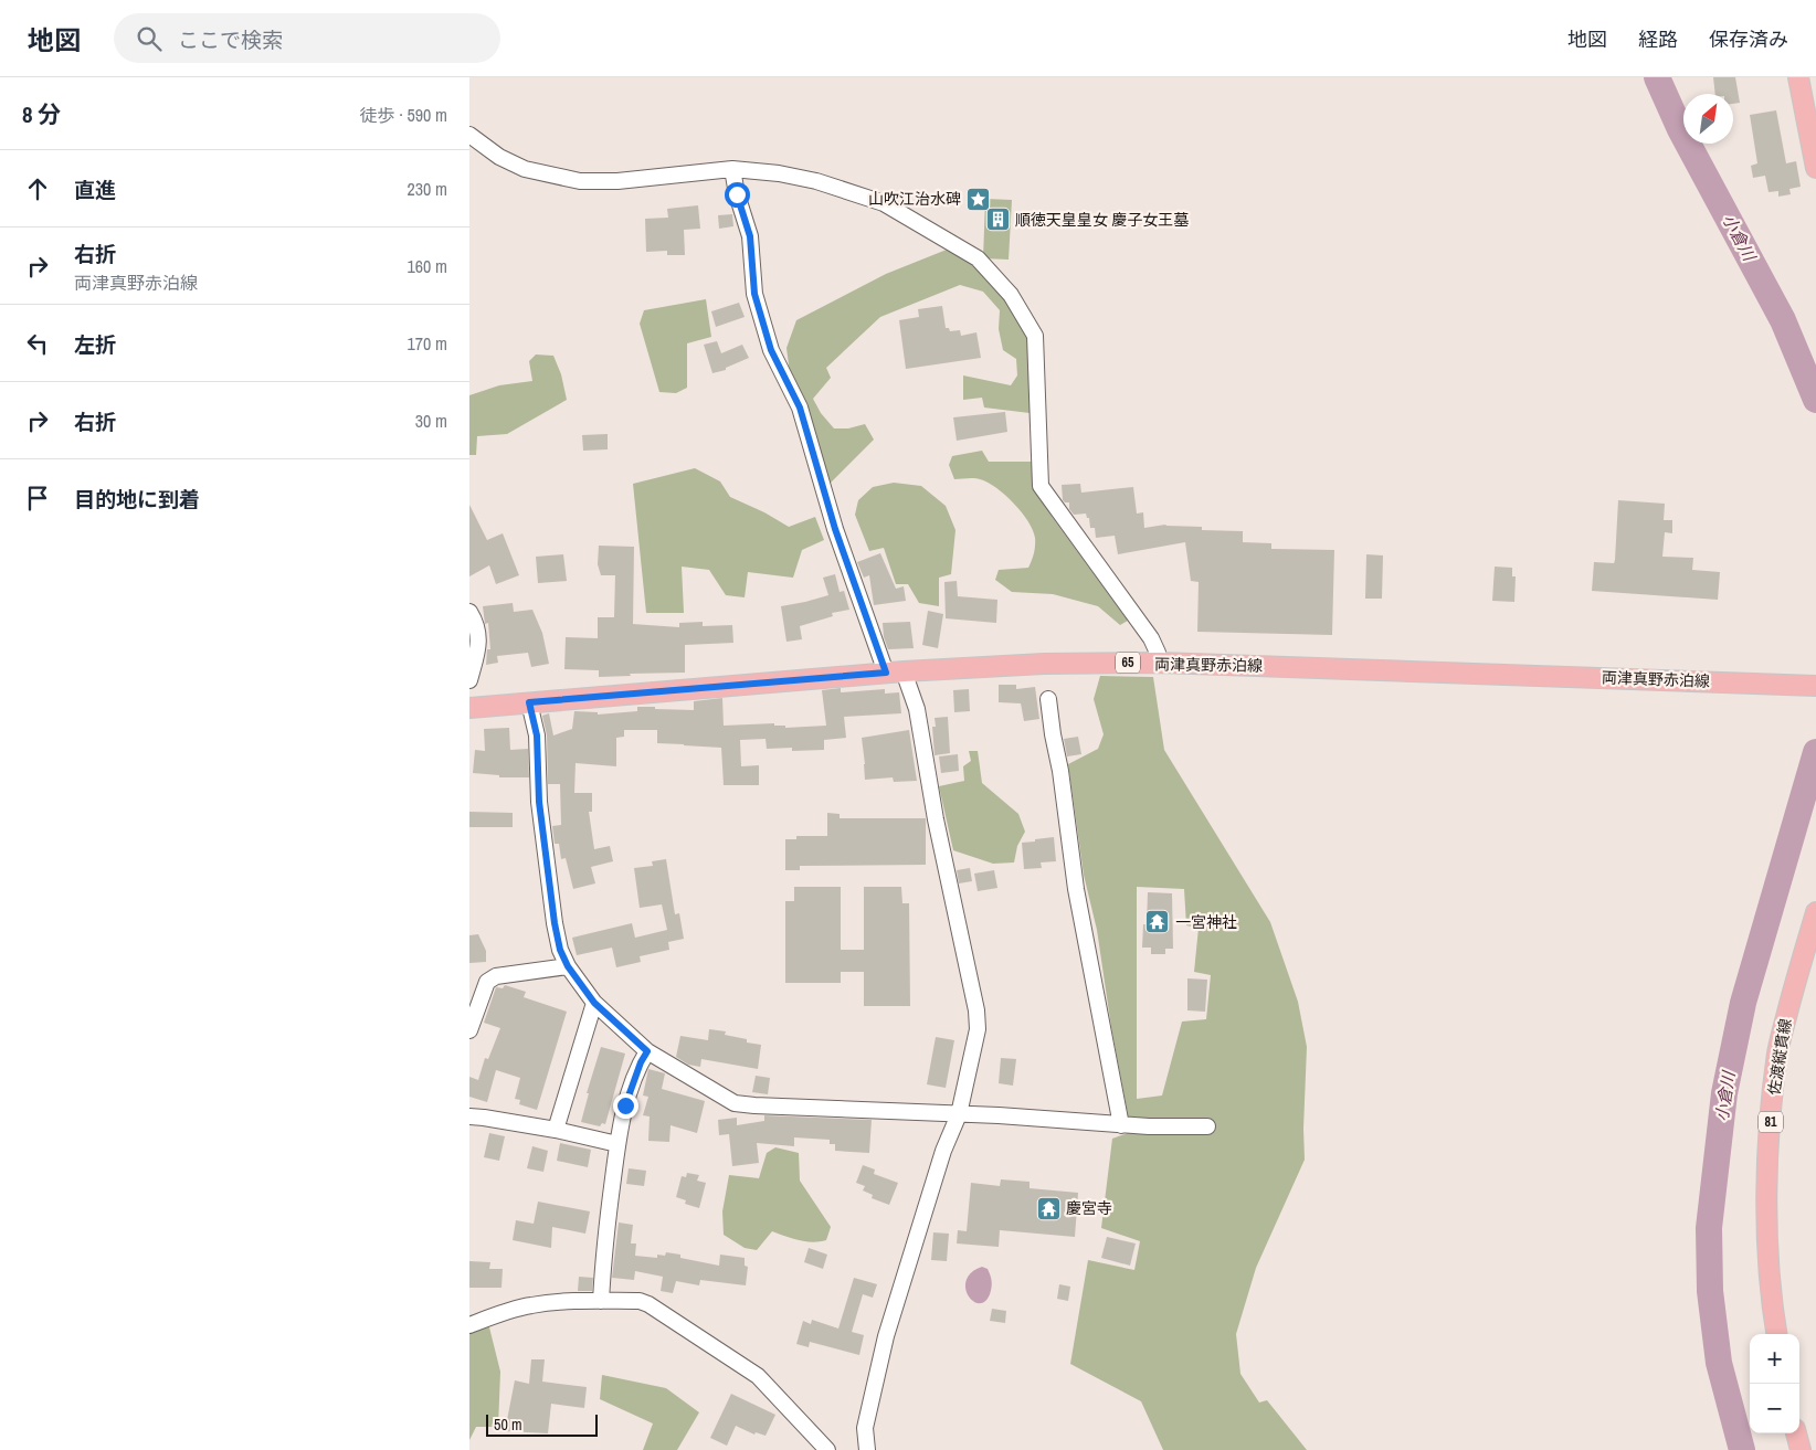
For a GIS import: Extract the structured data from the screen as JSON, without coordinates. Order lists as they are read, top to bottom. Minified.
{"streets":{"main road":["65","両津真野赤泊線","佐渡縦貫線","81"]},"water":["小倉川"],"places":{"place":["山吹江治水碑"],"building":["順徳天皇皇女 慶子女王墓"],"temple":["一宮神社","慶宮寺"]},"scale_bar":"50 m","north":"top right","page":{"header":"地図","search":"ここで検索","nav":["地図","経路","保存済み"],"heading":["8 分","徒歩 · 590 m"],"list":[["直進","230 m"],["右折","両津真野赤泊線","160 m"],["左折","170 m"],["右折","30 m"],"目的地に到着"],"map_buttons":["+","−"],"scale":"50 m"}}
